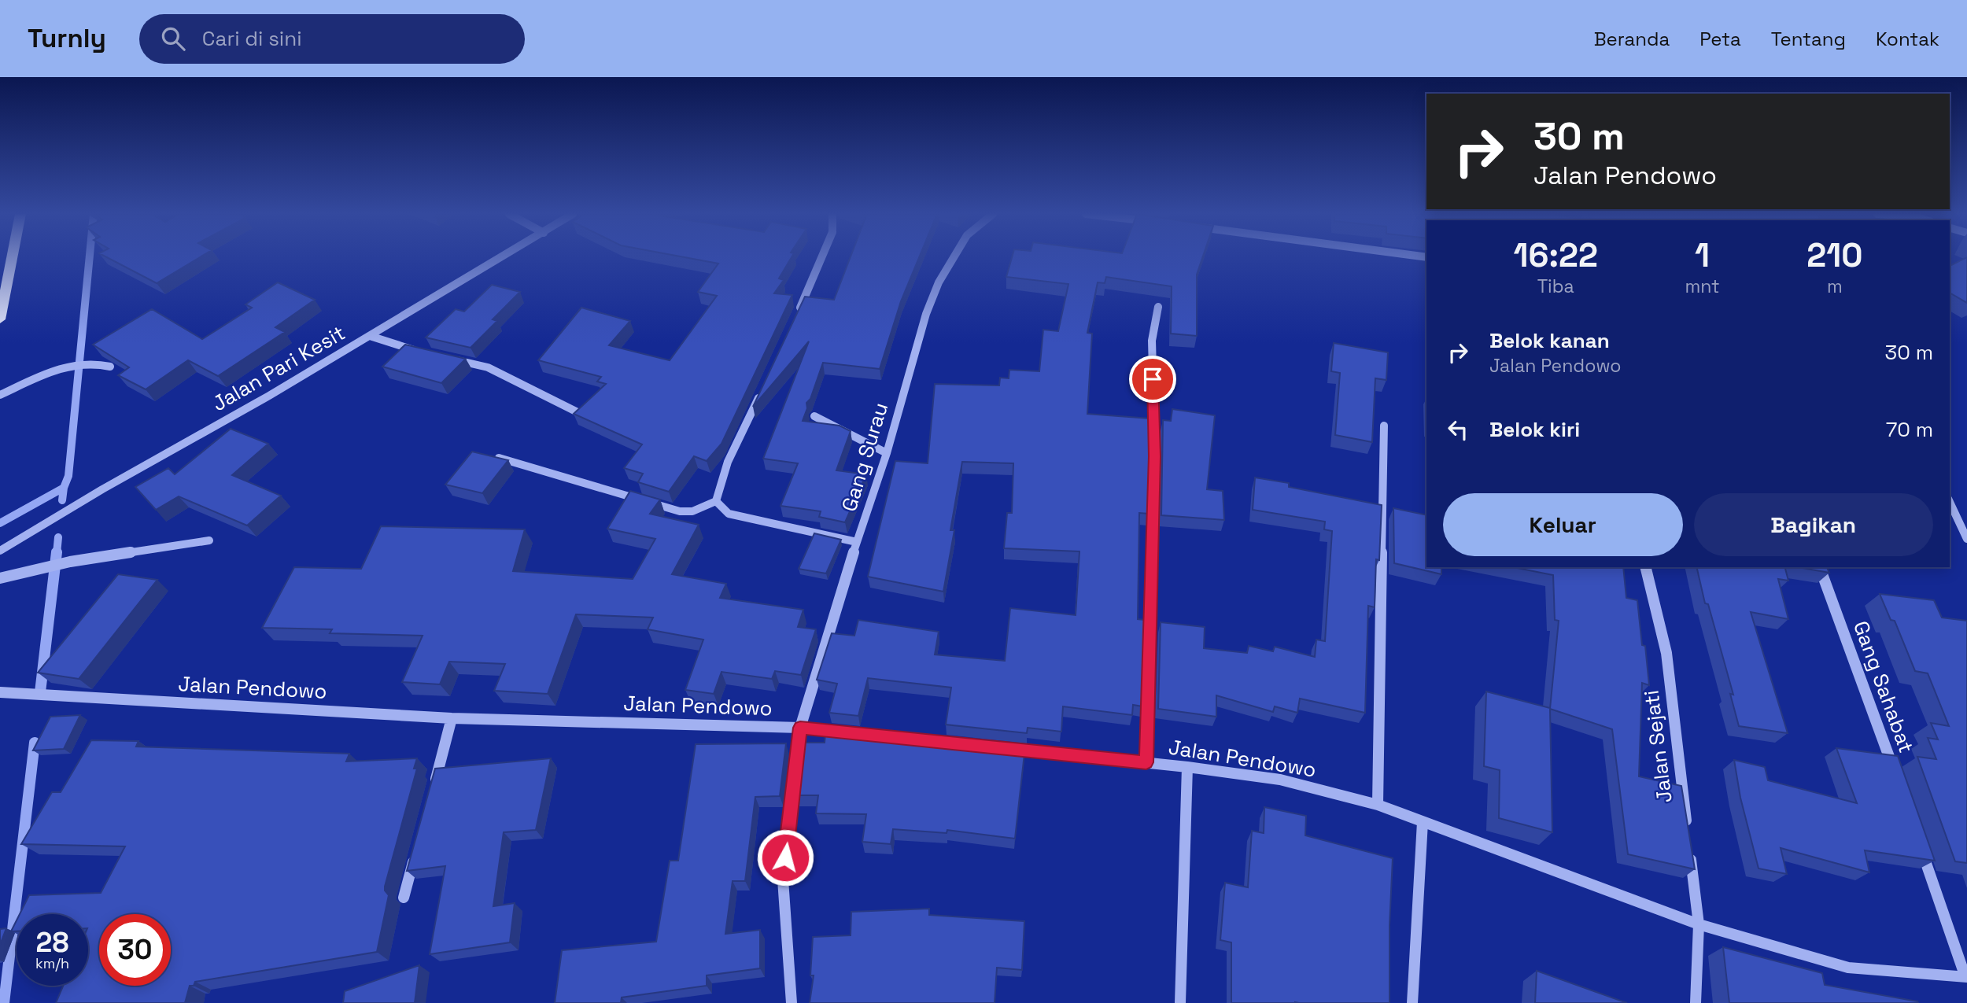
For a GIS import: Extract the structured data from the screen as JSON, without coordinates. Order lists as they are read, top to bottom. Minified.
{"streets":{"street":["Jalan Pari Kesit","Gang Surau","Gang Sahabat","Jalan Pendowo","Jalan Sejati"]},"crossings":[["Gang Surau","Jalan Pendowo"],["Jalan Pendowo","Jalan Sejati"]],"page":{"header":"Turnly","search":"Cari di sini","nav":["Beranda","Peta","Tentang","Kontak"],"turn":["30 m","Jalan Pendowo"],"eta":["16:22","Tiba","1","mnt","210","m"],"list":[{"name":"Belok kanan","note":"Jalan Pendowo","value":"30 m"},{"name":"Belok kiri","value":"70 m"}],"buttons":["Keluar","Bagikan"],"speed":"28 km/h","limit":"30"}}
